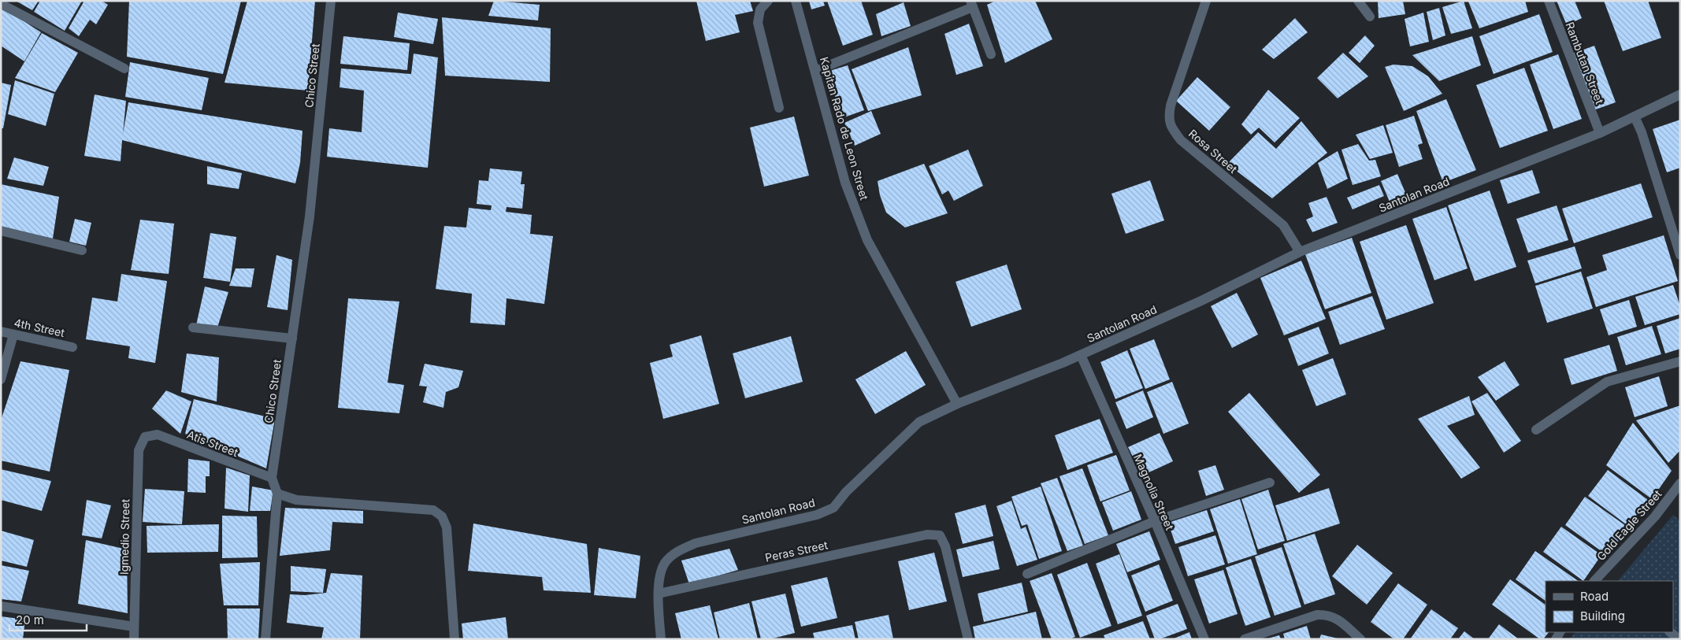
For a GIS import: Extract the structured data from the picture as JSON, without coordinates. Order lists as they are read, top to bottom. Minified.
{"streets":{"street":["Rambutan Street","Chico Street","Kapitan Rado de Leon Street","Rosa Street","Santolan Road","4th Street","Atis Street","Magnolia Street","Gold Eagle Street","Igmedio Street","Peras Street"]},"crossings":[["Rambutan Street","Santolan Road"],["Chico Street","Atis Street"],["Kapitan Rado de Leon Street","Santolan Road"],["Rosa Street","Santolan Road"],["Santolan Road","Magnolia Street"],["Santolan Road","Peras Street"],["Atis Street","Igmedio Street"]],"legend":["Road","Building"],"scale_bar":"20 m"}
